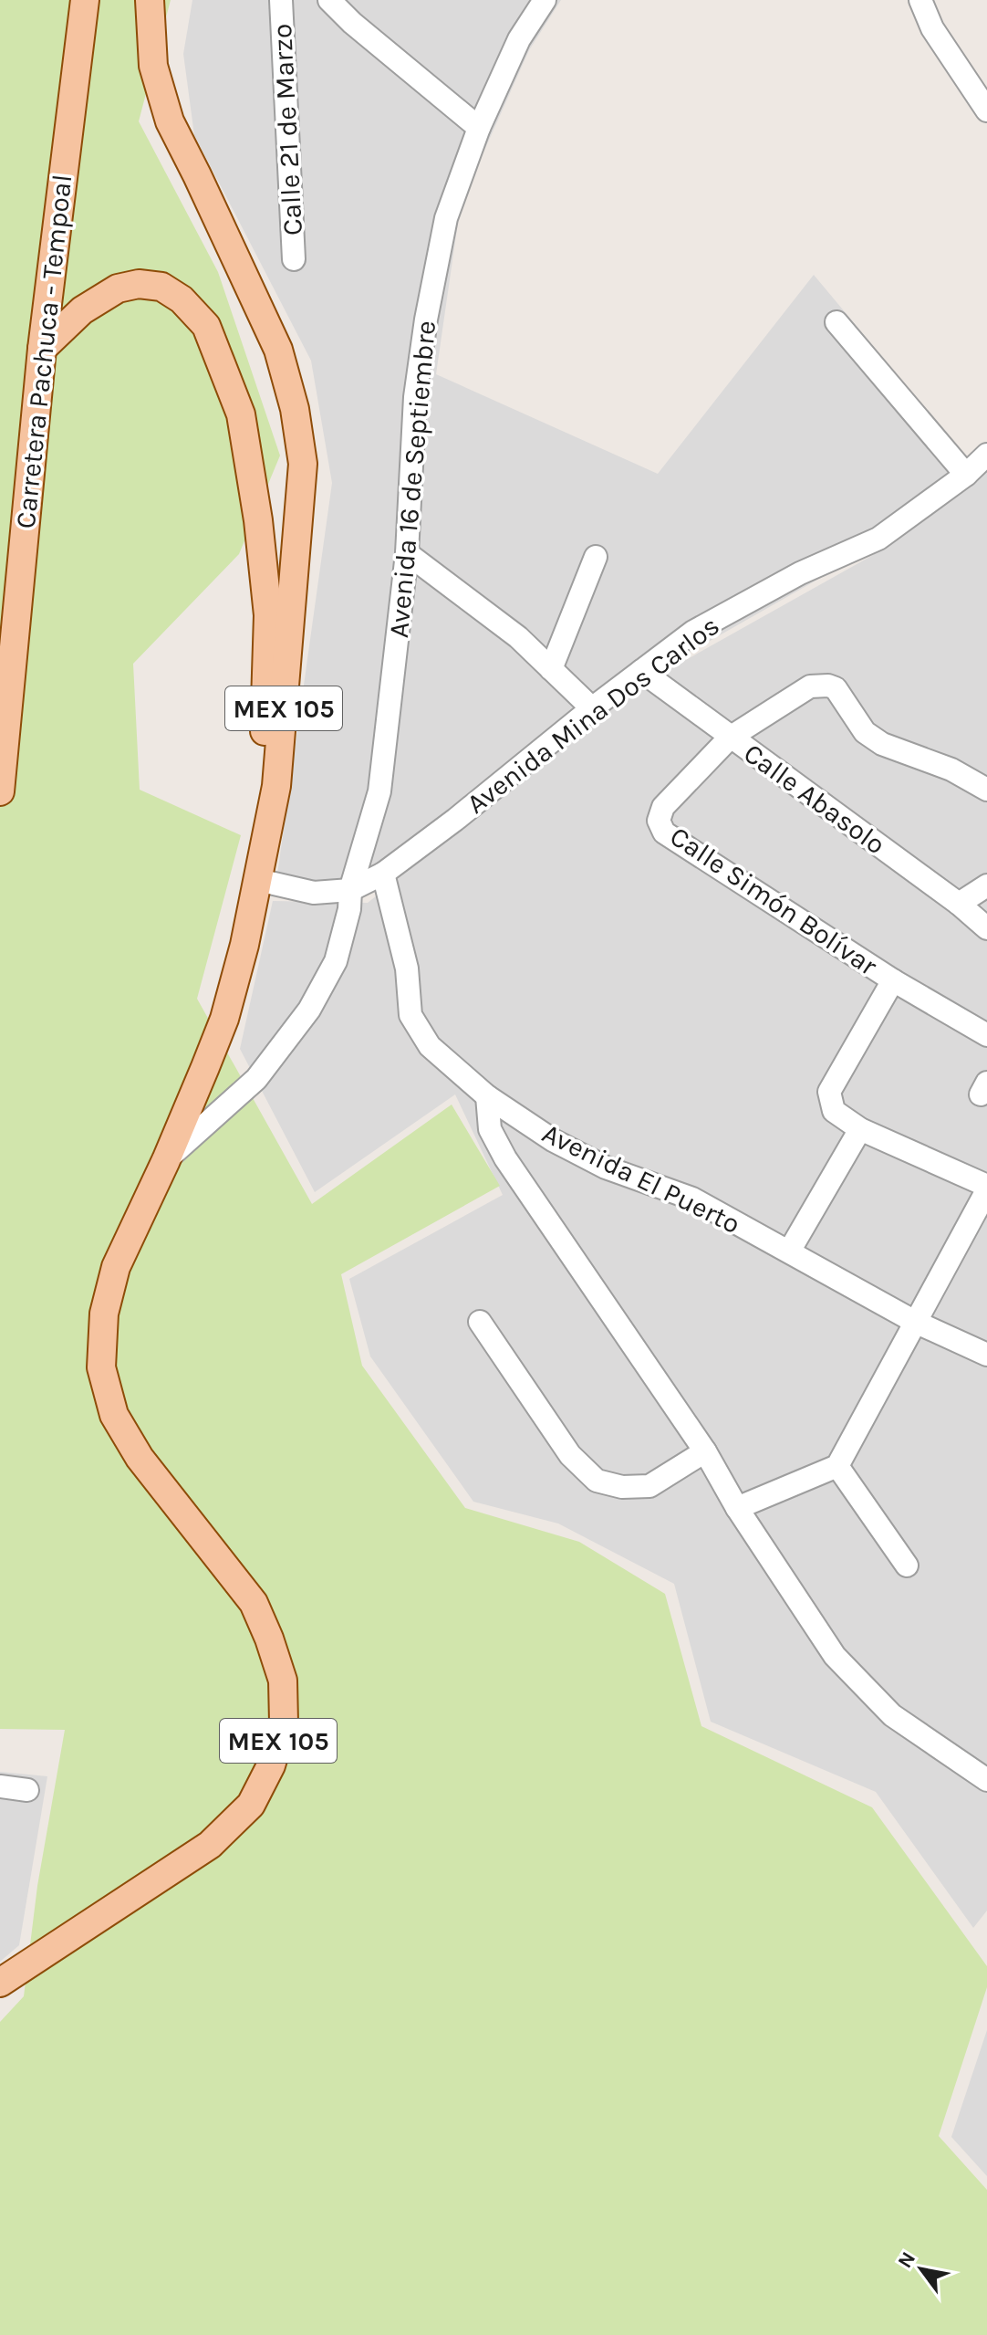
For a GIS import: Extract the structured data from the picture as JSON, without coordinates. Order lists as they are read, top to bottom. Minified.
{"streets":{"main road":["Carretera Pachuca - Tempoal","MEX 105"],"street":["Calle 21 de Marzo","Avenida 16 de Septiembre","Avenida Mina Dos Carlos","Calle Abasolo","Calle Simón Bolívar","Avenida El Puerto"]},"crossings":[["Avenida 16 de Septiembre","Avenida Mina Dos Carlos"],["MEX 105","Avenida Mina Dos Carlos"],["Avenida Mina Dos Carlos","Calle Abasolo"],["Avenida Mina Dos Carlos","Avenida El Puerto"],["Calle Abasolo","Calle Simón Bolívar"]],"north":"top left"}
